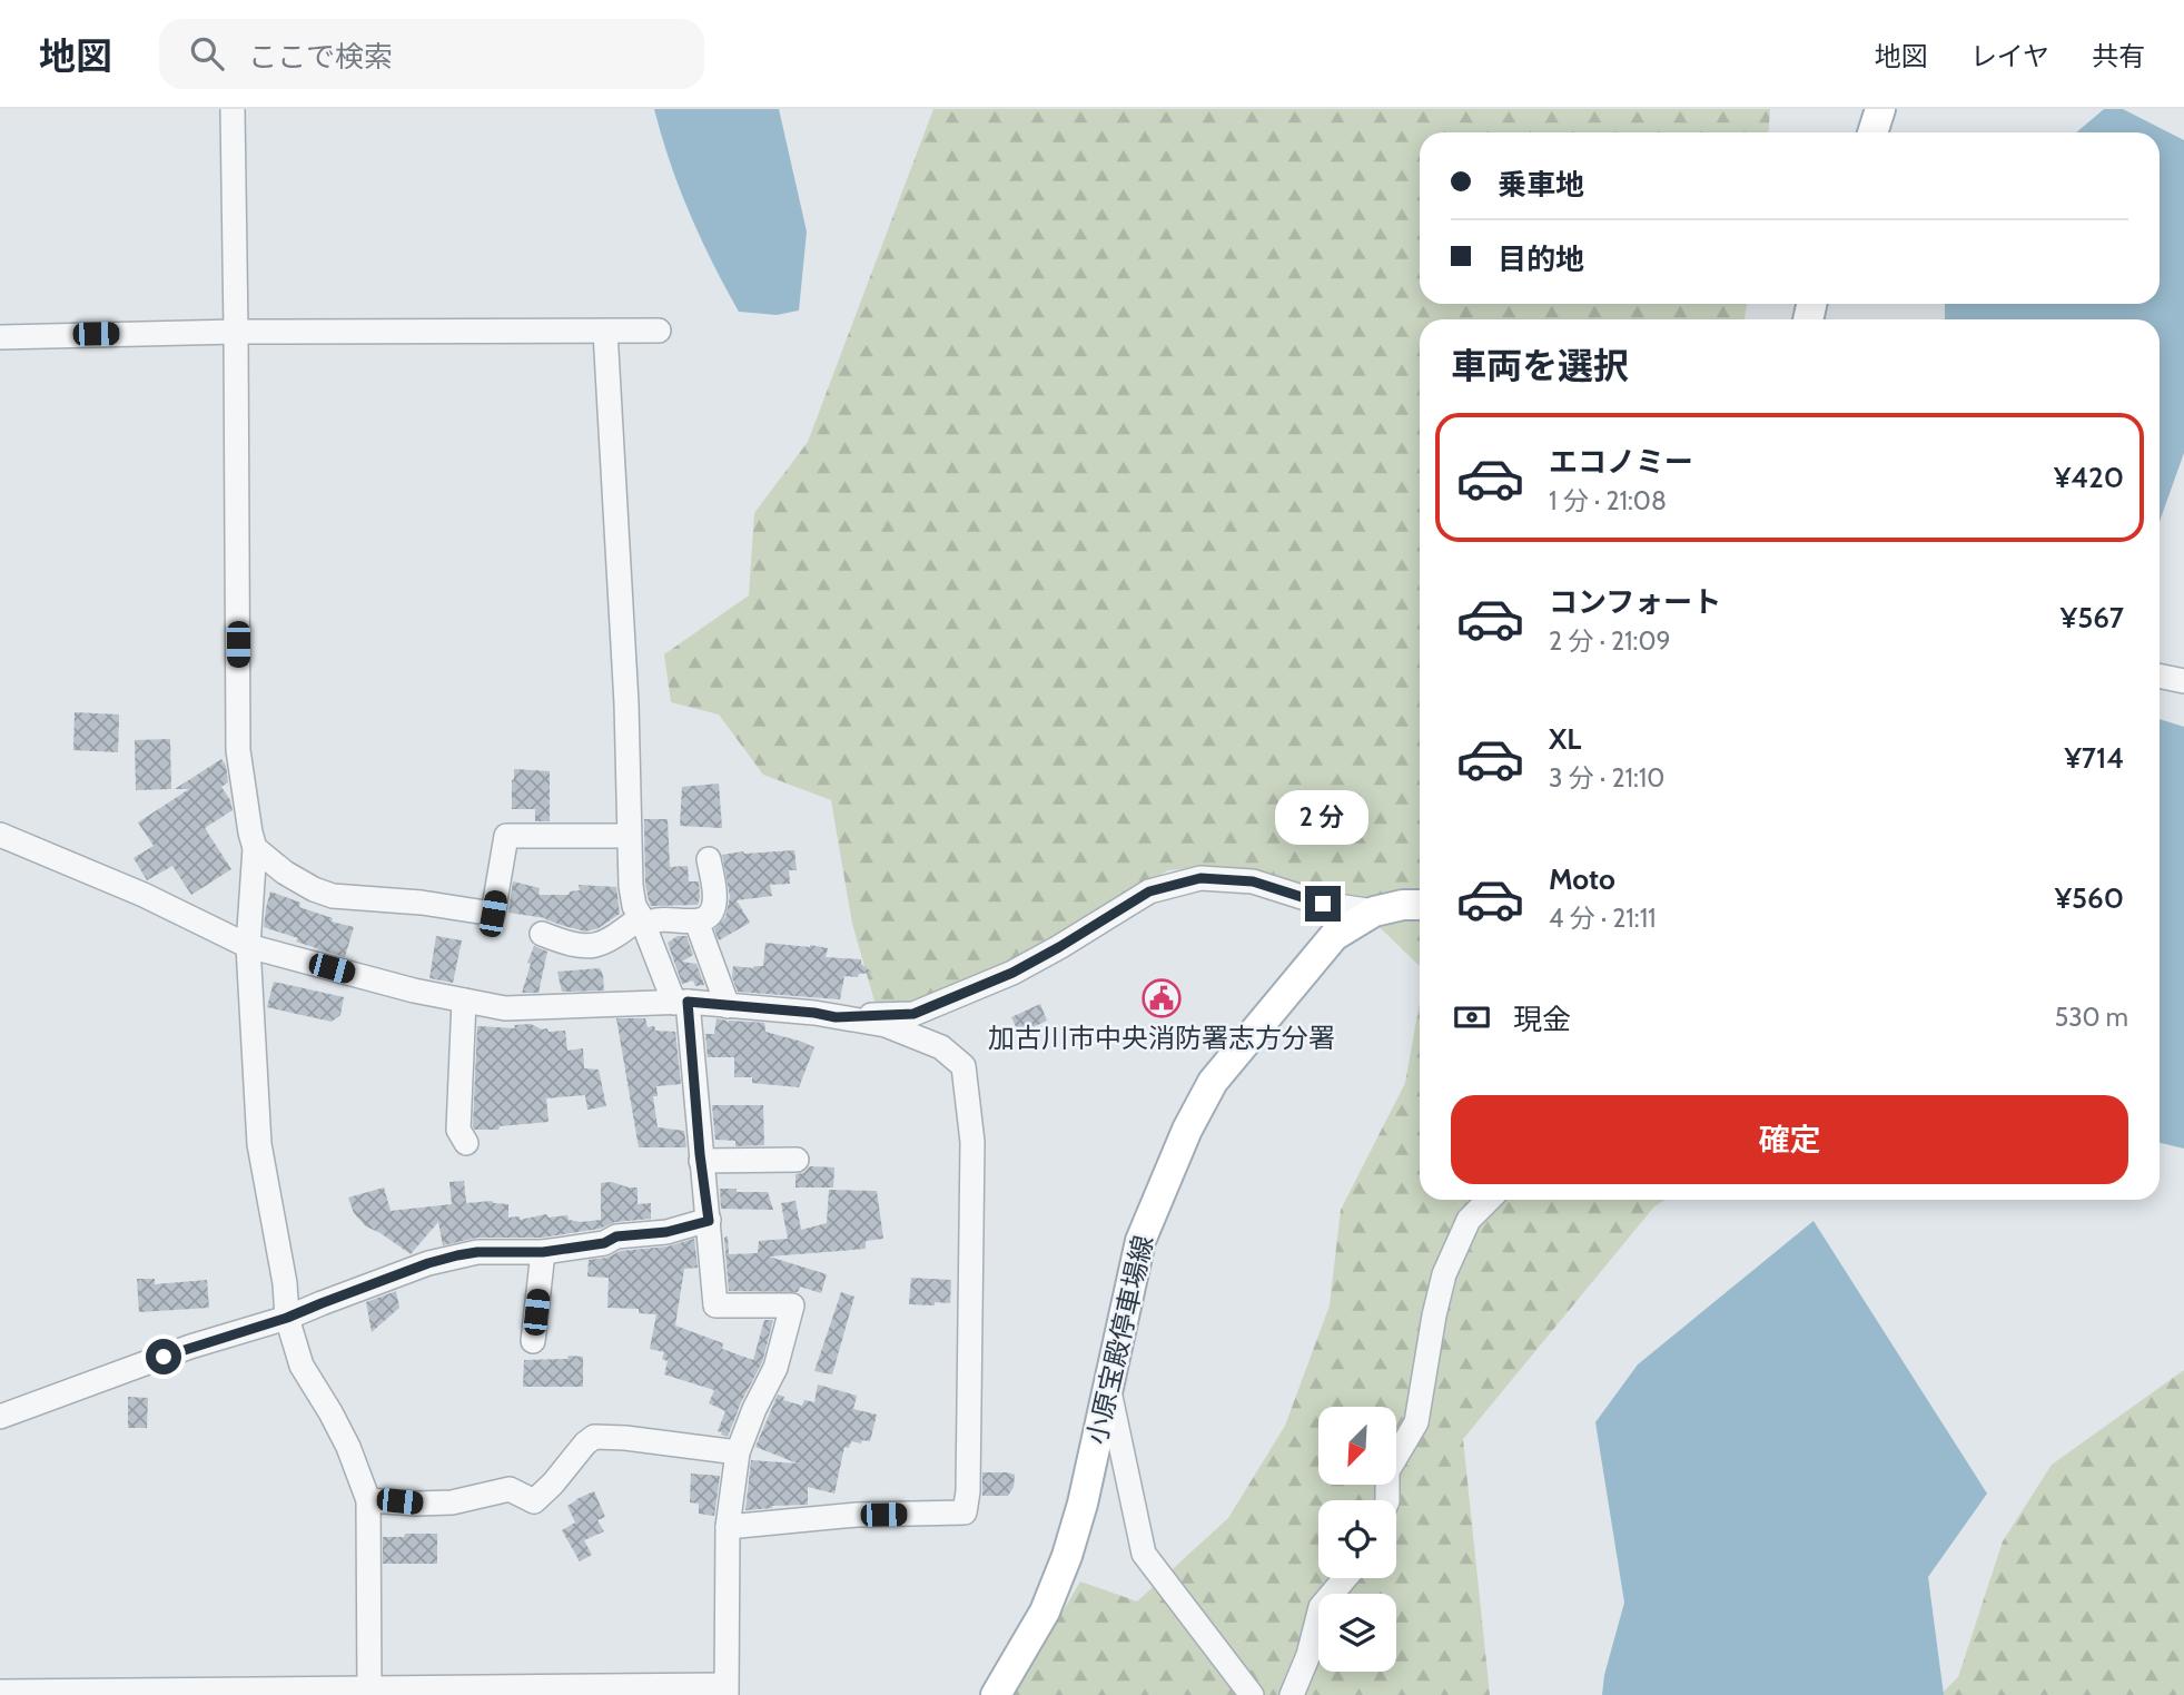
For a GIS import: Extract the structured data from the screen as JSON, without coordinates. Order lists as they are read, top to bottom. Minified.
{"streets":{"main road":["小原宝殿停車場線"]},"places":{"public building":["加古川市中央消防署志方分署"]},"north":"bottom left","page":{"header":"地図","search":"ここで検索","nav":["地図","レイヤ","共有"],"banner":["乗車地","目的地"],"heading":"車両を選択","list":[{"name":"エコノミー","note":"1 分 · 21:08","value":"¥420"},{"name":"コンフォート","note":"2 分 · 21:09","value":"¥567"},{"name":"XL","note":"3 分 · 21:10","value":"¥714"},{"name":"Moto","note":"4 分 · 21:11","value":"¥560"}],"bubble":"2 分","pay":["現金","530 m"],"buttons":"確定"}}
